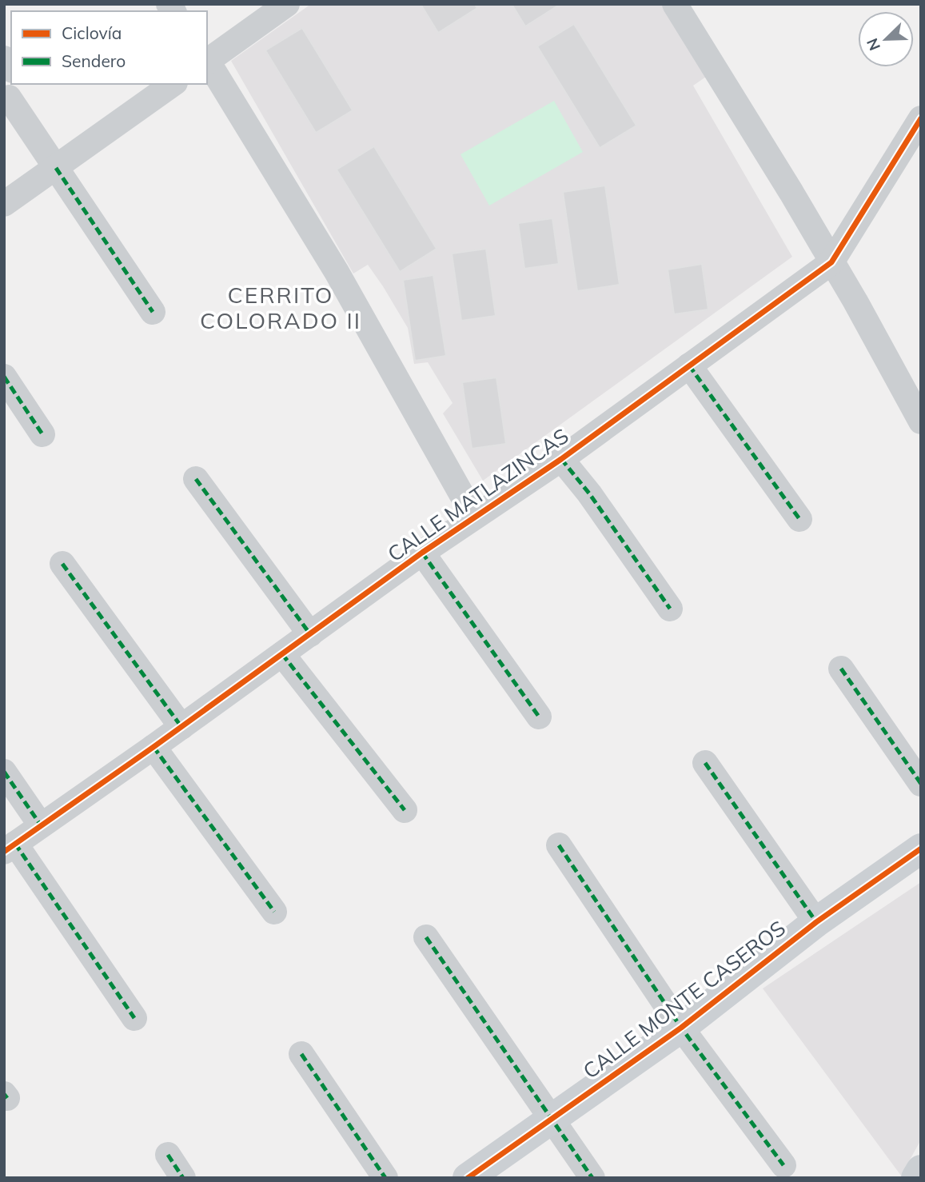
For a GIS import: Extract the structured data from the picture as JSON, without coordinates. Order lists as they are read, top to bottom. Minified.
{"streets":{"street":["CALLE MATLAZINCAS","CALLE MONTE CASEROS"]},"districts":["CERRITO COLORADO II"],"legend":["Ciclovía","Sendero"],"north":"bottom left"}
